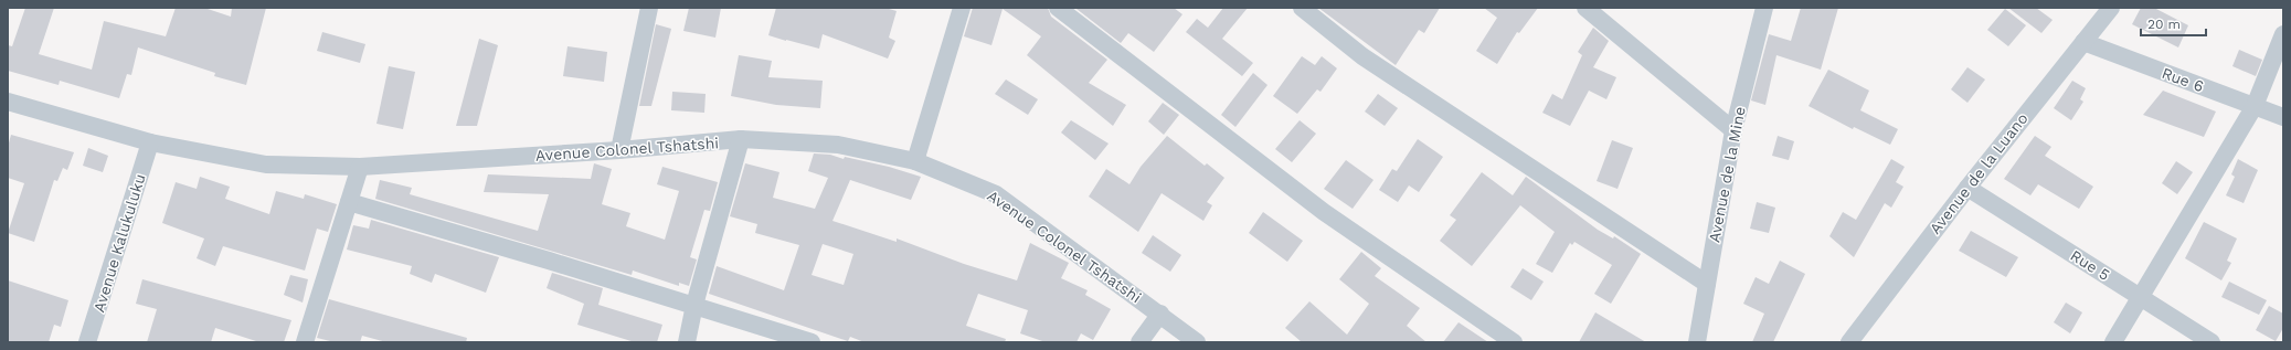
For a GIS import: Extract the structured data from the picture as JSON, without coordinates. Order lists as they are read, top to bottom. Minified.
{"streets":{"street":["Rue 6","Avenue Colonel Tshatshi","Avenue de la Luano","Avenue de la Mine","Avenue Kalukuluku","Rue 5"]},"crossings":[["Rue 6","Avenue de la Luano"],["Avenue Colonel Tshatshi","Avenue Kalukuluku"],["Avenue de la Luano","Rue 5"]],"scale_bar":"20 m"}
